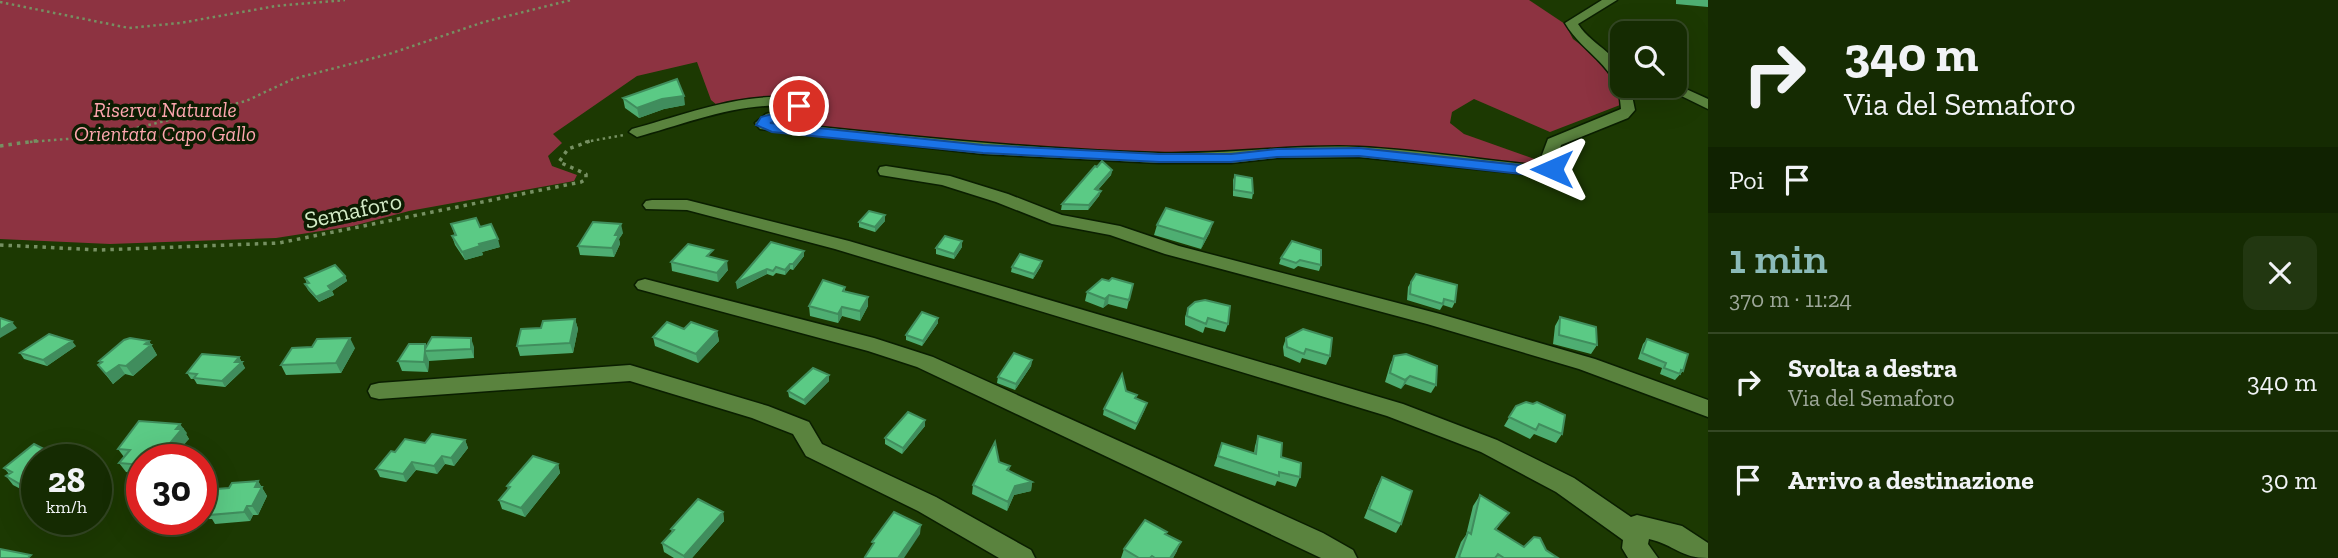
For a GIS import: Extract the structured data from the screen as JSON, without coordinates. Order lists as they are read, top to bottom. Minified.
{"streets":{"path":["Semaforo"]},"parks":["Riserva Naturale Orientata Capo Gallo"],"page":{"turn":["340 m","Via del Semaforo"],"then":"Poi","heading":["1 min","370 m · 11:24"],"list":[{"name":"Svolta a destra","note":"Via del Semaforo","value":"340 m"},{"name":"Arrivo a destinazione","value":"30 m"}],"speed":"28 km/h","limit":"30"}}
